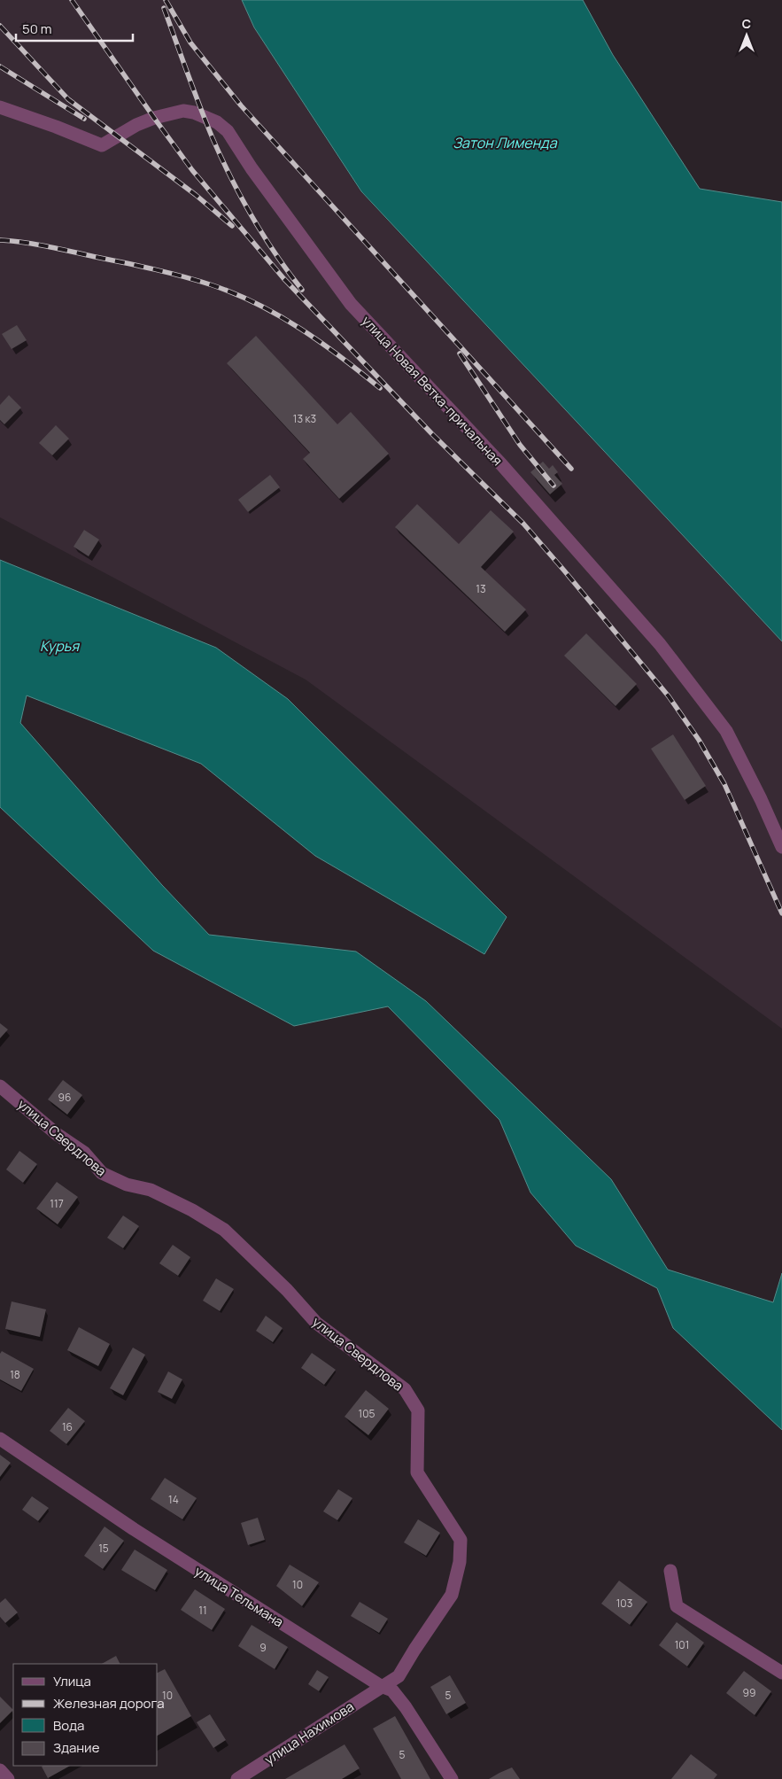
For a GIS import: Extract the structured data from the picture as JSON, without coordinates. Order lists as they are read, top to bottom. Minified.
{"streets":{"street":["улица Новая Ветка-причальная","улица Свердлова","улица Тельмана","улица Нахимова"]},"crossings":[["улица Свердлова","улица Тельмана"],["улица Свердлова","улица Нахимова"],["улица Тельмана","улица Нахимова"]],"water":["Затон Лименда","Курья"],"house_numbers":["13 к3","13","96","117","18","105","16","14","15","10","103","11","101","9","99","10","5","5"],"legend":["Улица","Железная дорога","Вода","Здание"],"scale_bar":"50 m","north":"top"}
